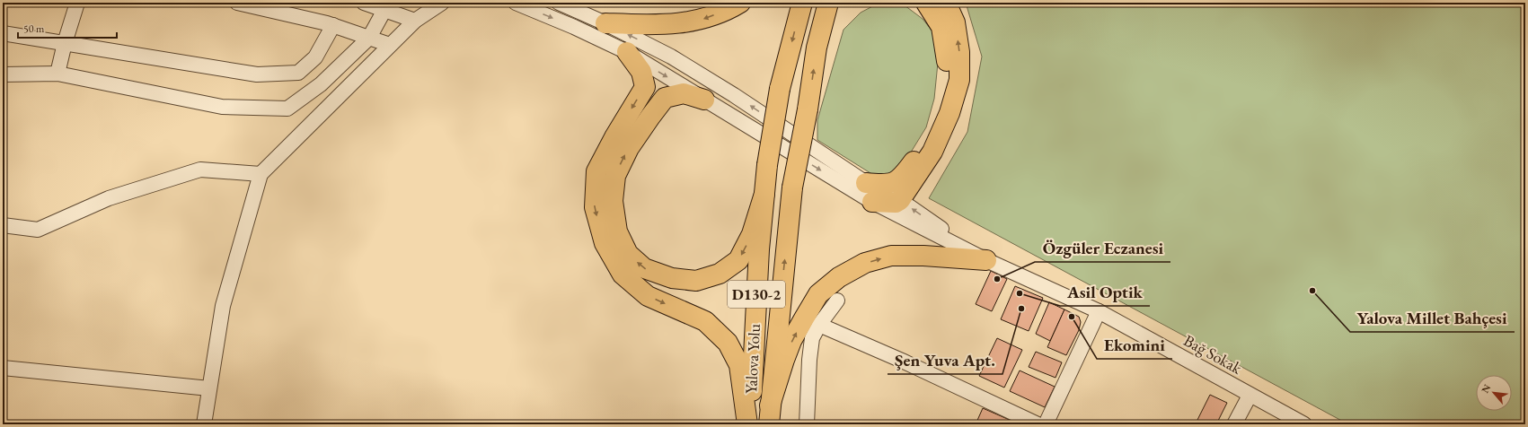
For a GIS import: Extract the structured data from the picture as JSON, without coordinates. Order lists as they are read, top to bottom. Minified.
{"streets":{"highway":["D130-2","Yalova Yolu"],"street":["Bağ Sokak"]},"places":["Özgüler Eczanesi","Yalova Millet Bahçesi","Asil Optik","Şen Yuva Apt.","Ekomini"],"scale_bar":"50 m","north":"top left"}
